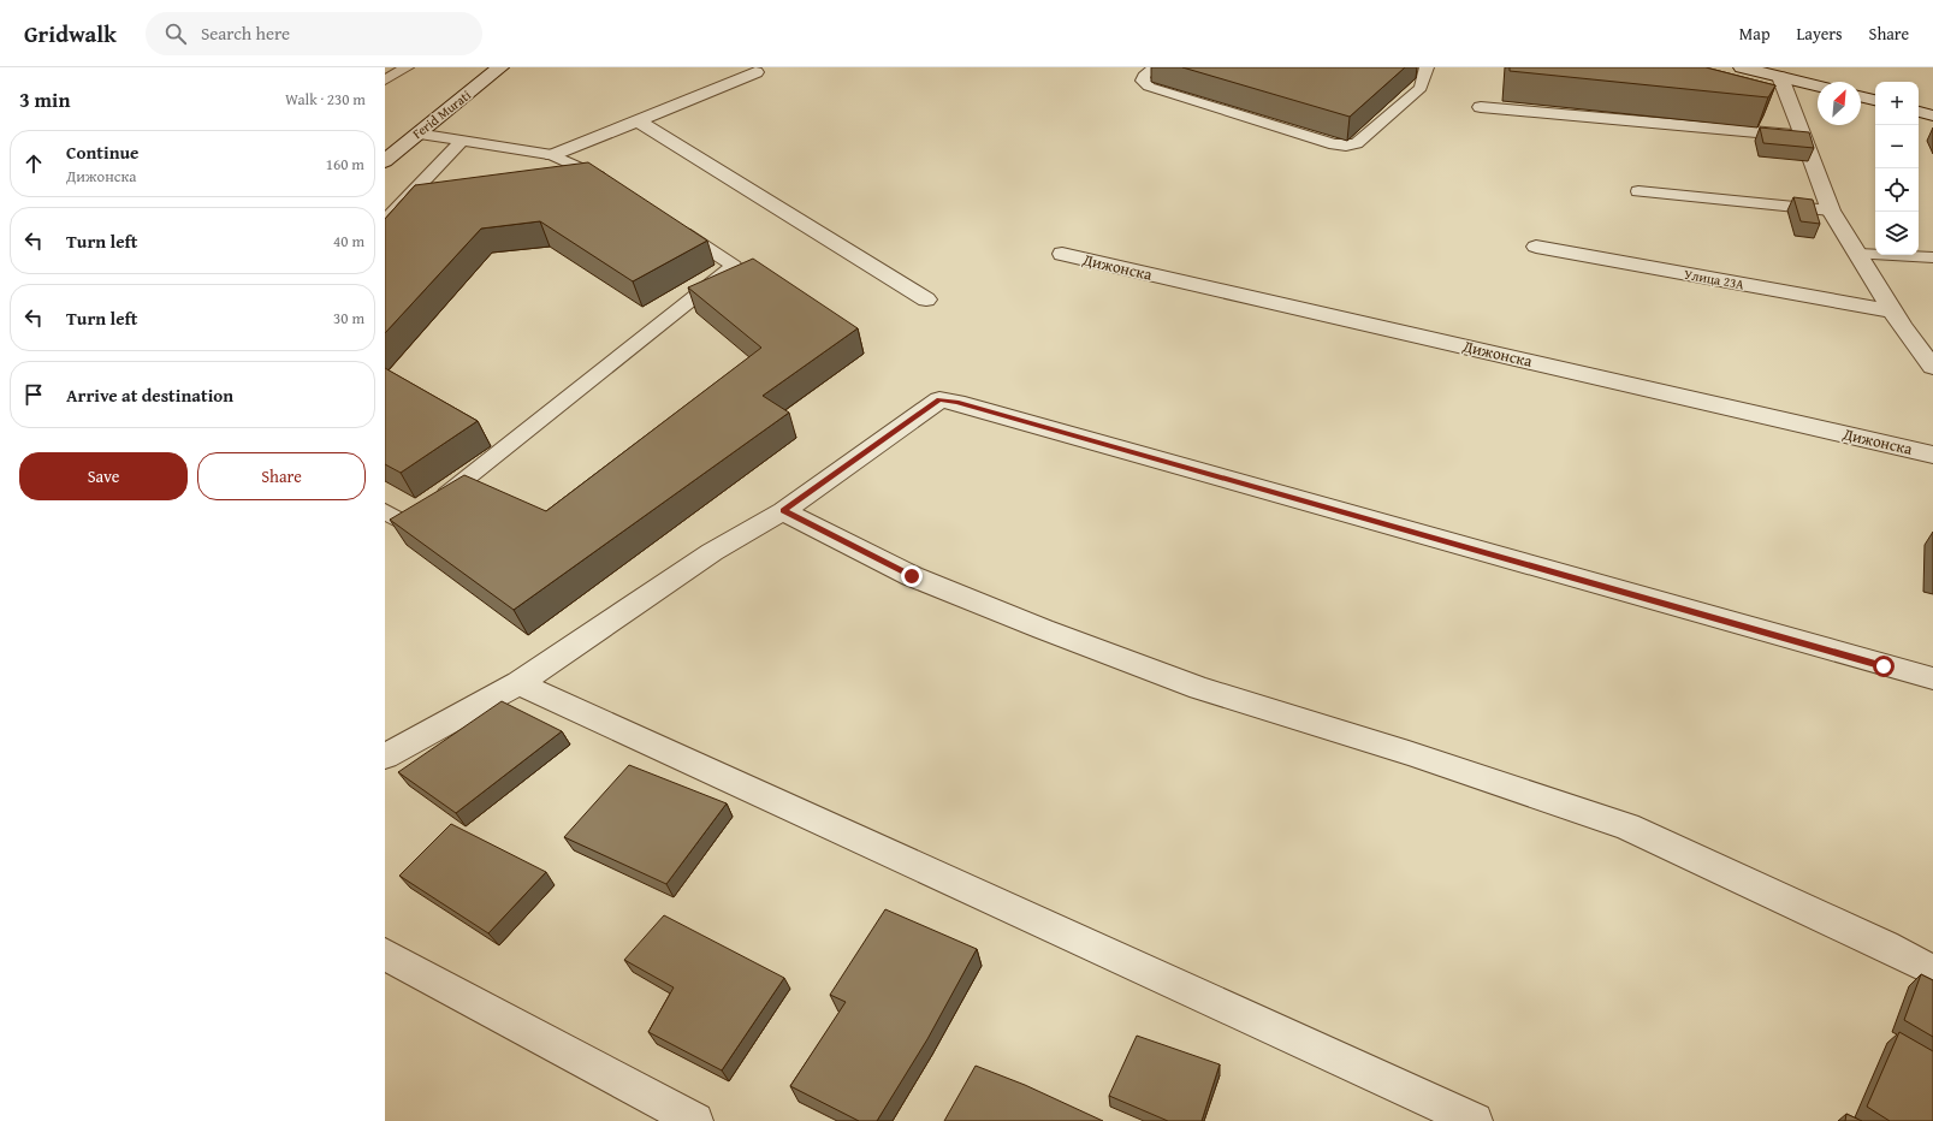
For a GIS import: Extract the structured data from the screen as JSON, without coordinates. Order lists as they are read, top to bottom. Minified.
{"streets":{"street":["Ferid Murati","Дижонска","Улица 23А"]},"north":"top right","page":{"header":"Gridwalk","search":"Search here","nav":["Map","Layers","Share"],"heading":["3 min","Walk · 230 m"],"map_buttons":["+","−"],"list":[["Continue","Дижонска","160 m"],["Turn left","40 m"],["Turn left","30 m"],"Arrive at destination"],"buttons":["Save","Share"]}}
